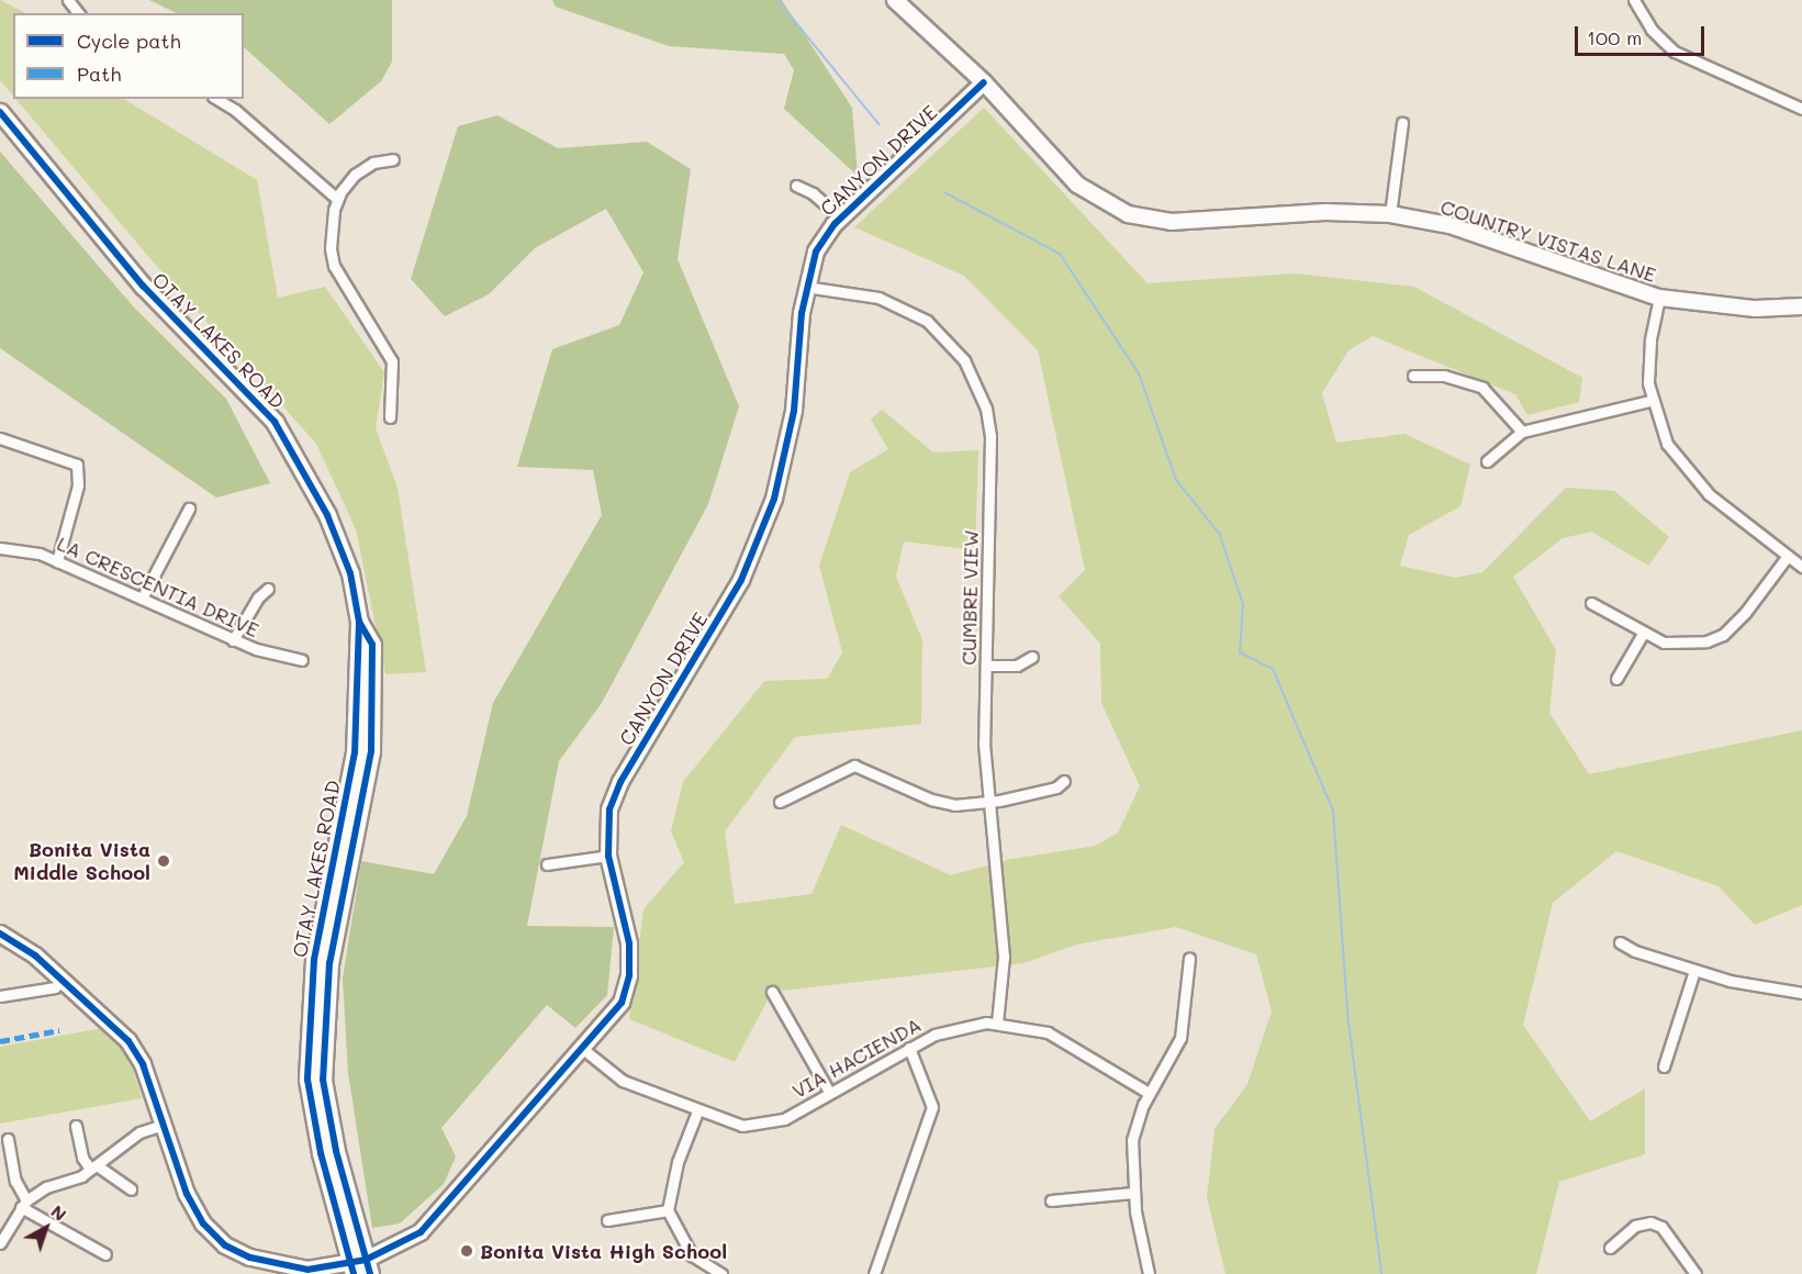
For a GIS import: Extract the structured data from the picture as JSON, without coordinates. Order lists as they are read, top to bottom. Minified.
{"streets":{"main road":["OTAY LAKES ROAD"],"street":["CANYON DRIVE","COUNTRY VISTAS LANE","LA CRESCENTIA DRIVE","CUMBRE VIEW","VIA HACIENDA"]},"crossings":[["CANYON DRIVE","COUNTRY VISTAS LANE"],["CANYON DRIVE","OTAY LAKES ROAD"],["CANYON DRIVE","CUMBRE VIEW"],["CANYON DRIVE","VIA HACIENDA"],["CUMBRE VIEW","VIA HACIENDA"]],"places":["Bonita Vista Middle School","Bonita Vista High School"],"legend":["Cycle path","Path"],"scale_bar":"100 m","north":"top right"}
